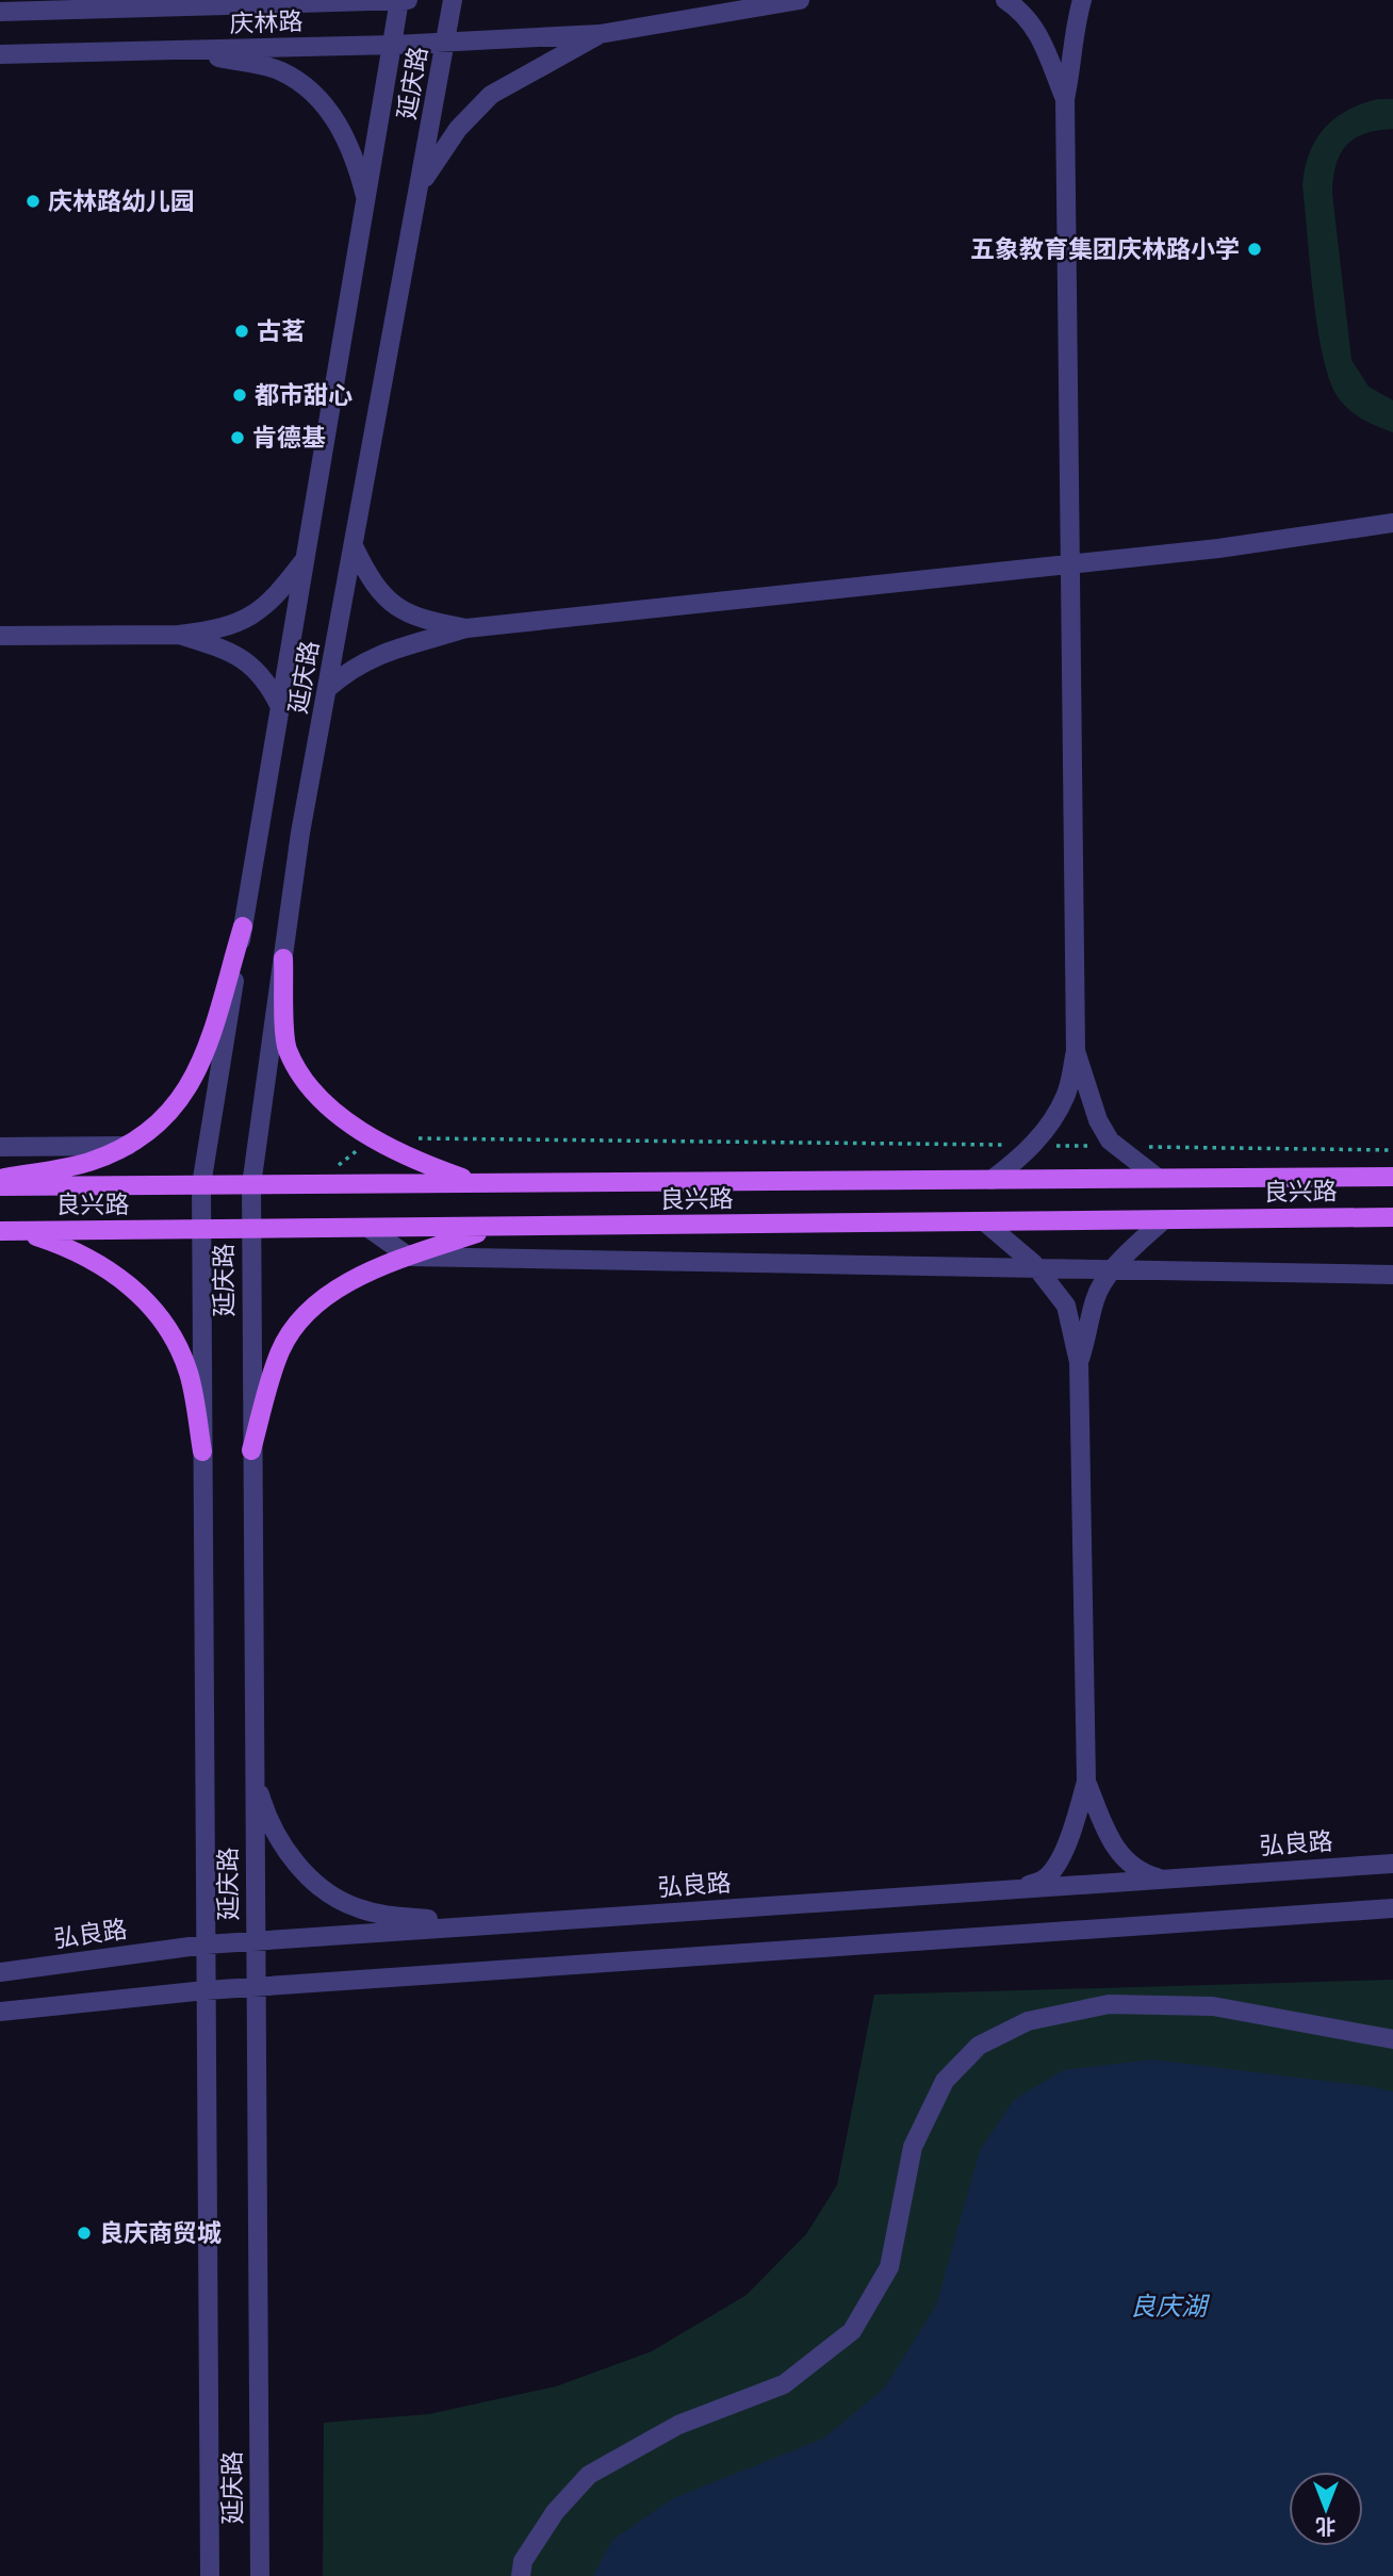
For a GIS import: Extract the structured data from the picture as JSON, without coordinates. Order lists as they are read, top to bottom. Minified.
{"streets":{"main road":["良兴路"],"street":["庆林路","延庆路","弘良路"]},"crossings":[["庆林路","延庆路"],["延庆路","良兴路"],["延庆路","弘良路"]],"water":["良庆湖"],"places":["庆林路幼儿园","五象教育集团庆林路小学","古茗","都市甜心","肯德基","良庆商贸城"],"north":"bottom"}
